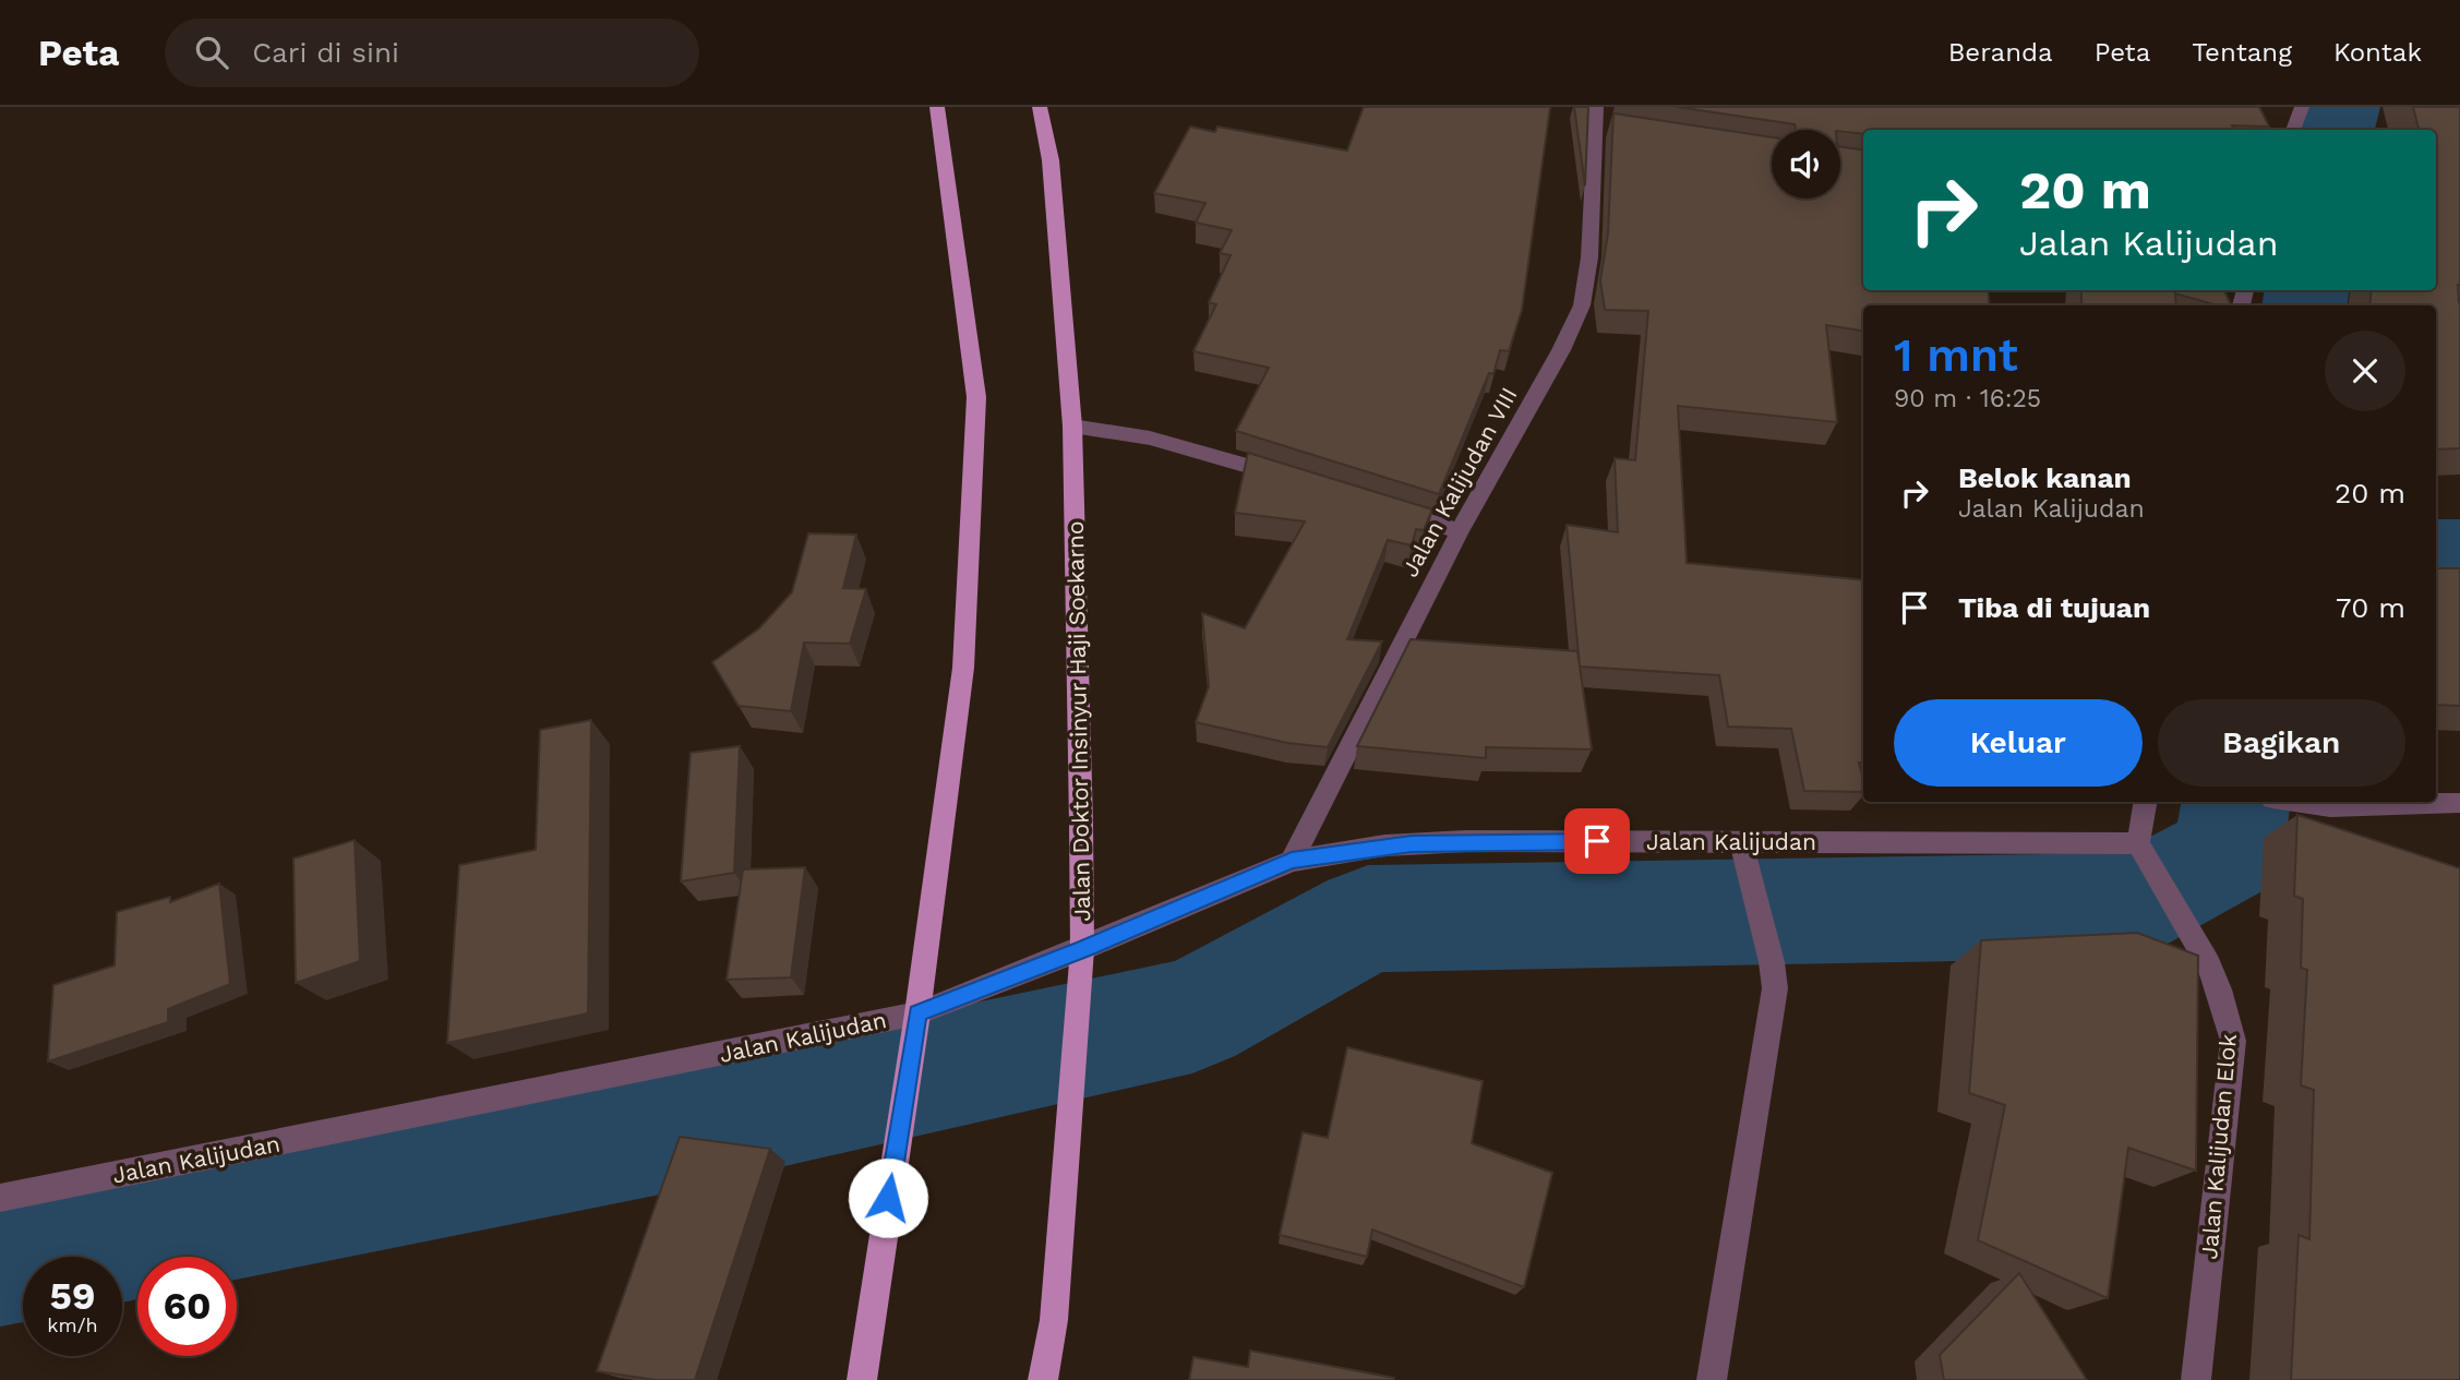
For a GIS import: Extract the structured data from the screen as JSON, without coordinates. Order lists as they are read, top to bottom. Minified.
{"streets":{"main road":["Jalan Doktor Insinyur Haji Soekarno"],"street":["Jalan Kalijudan VIII","Jalan Kalijudan","Jalan Kalijudan Elok"]},"crossings":[["Jalan Kalijudan VIII","Jalan Kalijudan"],["Jalan Doktor Insinyur Haji Soekarno","Jalan Kalijudan"],["Jalan Kalijudan","Jalan Kalijudan Elok"]],"page":{"header":"Peta","search":"Cari di sini","nav":["Beranda","Peta","Tentang","Kontak"],"turn":["20 m","Jalan Kalijudan"],"heading":["1 mnt","90 m · 16:25"],"list":[{"name":"Belok kanan","note":"Jalan Kalijudan","value":"20 m"},{"name":"Tiba di tujuan","value":"70 m"}],"buttons":["Keluar","Bagikan"],"speed":"59 km/h","limit":"60"}}
